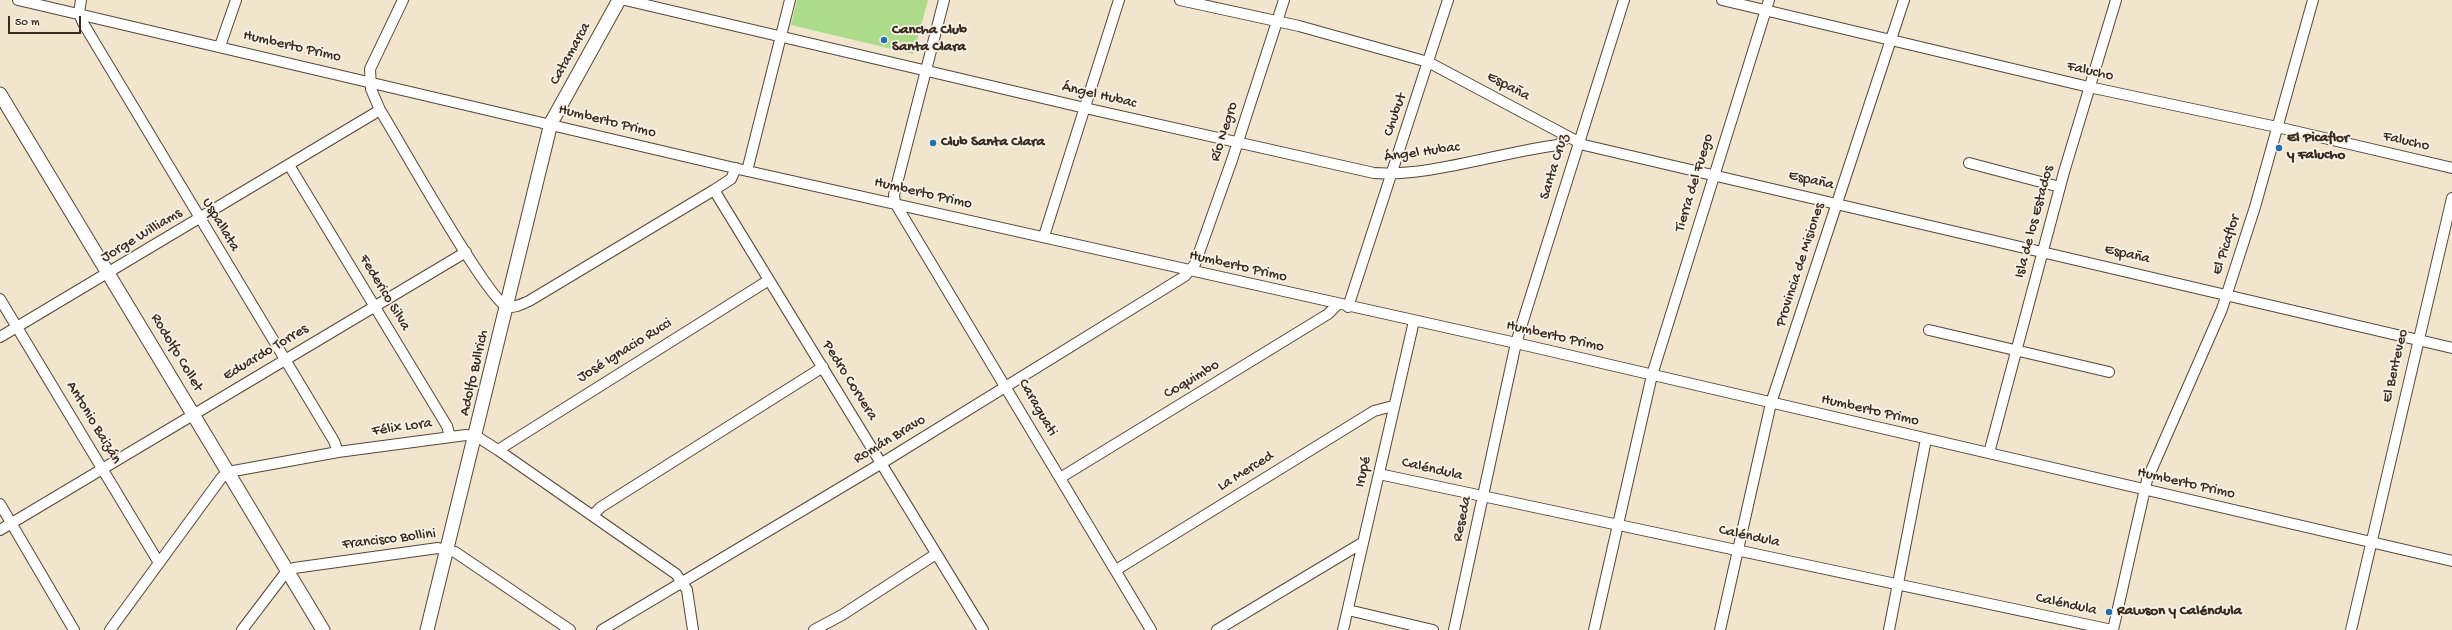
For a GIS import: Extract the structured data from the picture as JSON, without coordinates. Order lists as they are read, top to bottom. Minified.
{"streets":{"street":["Humberto Primo","Catamarca","Falucho","España","Ángel Hubac","Chubut","Río Negro","Santa Cruz","Tierra del Fuego","Isla de los Estados","Uspallata","Jorge Williams","El Picaflor","Provincia de Misiones","Federico Silva","José Ignacio Rucci","Rodolfo Collet","Eduardo Torres","El Benteveo","Adolfo Bullrich","Coquimbo","Pedro Corvera","Caraguati","Antonio Baizán","Félix Lora","Román Bravo","Caléndula","La Merced","Irupé","Reseda","Francisco Bollini"]},"crossings":[["Humberto Primo","Catamarca"],["Humberto Primo","Chubut"],["Humberto Primo","Río Negro"],["Humberto Primo","Santa Cruz"],["Humberto Primo","Tierra del Fuego"],["Humberto Primo","Isla de los Estados"],["Humberto Primo","Uspallata"],["Humberto Primo","El Picaflor"],["Humberto Primo","Provincia de Misiones"],["Humberto Primo","El Benteveo"],["Humberto Primo","Adolfo Bullrich"],["Humberto Primo","Coquimbo"],["Humberto Primo","Caraguati"],["Humberto Primo","Román Bravo"],["Humberto Primo","Irupé"],["Humberto Primo","Reseda"],["Catamarca","Adolfo Bullrich"],["Falucho","Tierra del Fuego"],["Falucho","Isla de los Estados"],["Falucho","El Picaflor"],["Falucho","Provincia de Misiones"],["España","Ángel Hubac"],["España","Chubut"],["España","Río Negro"],["España","Santa Cruz"],["España","Tierra del Fuego"],["España","Isla de los Estados"],["España","El Picaflor"],["España","Provincia de Misiones"],["España","El Benteveo"],["Ángel Hubac","Chubut"],["Ángel Hubac","Río Negro"],["Río Negro","Román Bravo"],["Santa Cruz","Reseda"],["Tierra del Fuego","Caléndula"],["Uspallata","Jorge Williams"],["Uspallata","Eduardo Torres"],["Uspallata","Félix Lora"],["Jorge Williams","Federico Silva"],["Jorge Williams","Rodolfo Collet"],["Jorge Williams","Antonio Baizán"],["El Picaflor","Caléndula"],["Provincia de Misiones","Caléndula"],["Federico Silva","Eduardo Torres"],["Federico Silva","Félix Lora"],["José Ignacio Rucci","Pedro Corvera"],["Rodolfo Collet","Eduardo Torres"],["Rodolfo Collet","Félix Lora"],["Rodolfo Collet","Francisco Bollini"],["Eduardo Torres","Antonio Baizán"],["Adolfo Bullrich","Félix Lora"],["Adolfo Bullrich","Francisco Bollini"],["Coquimbo","Caraguati"],["Pedro Corvera","Román Bravo"],["Caraguati","Román Bravo"],["Caraguati","La Merced"],["Caléndula","Irupé"],["Caléndula","Reseda"],["La Merced","Irupé"]],"places":["Cancha Club Santa Clara","Club Santa Clara","El Picaflor y Falucho","Rawson y Caléndula"],"scale_bar":"50 m"}
